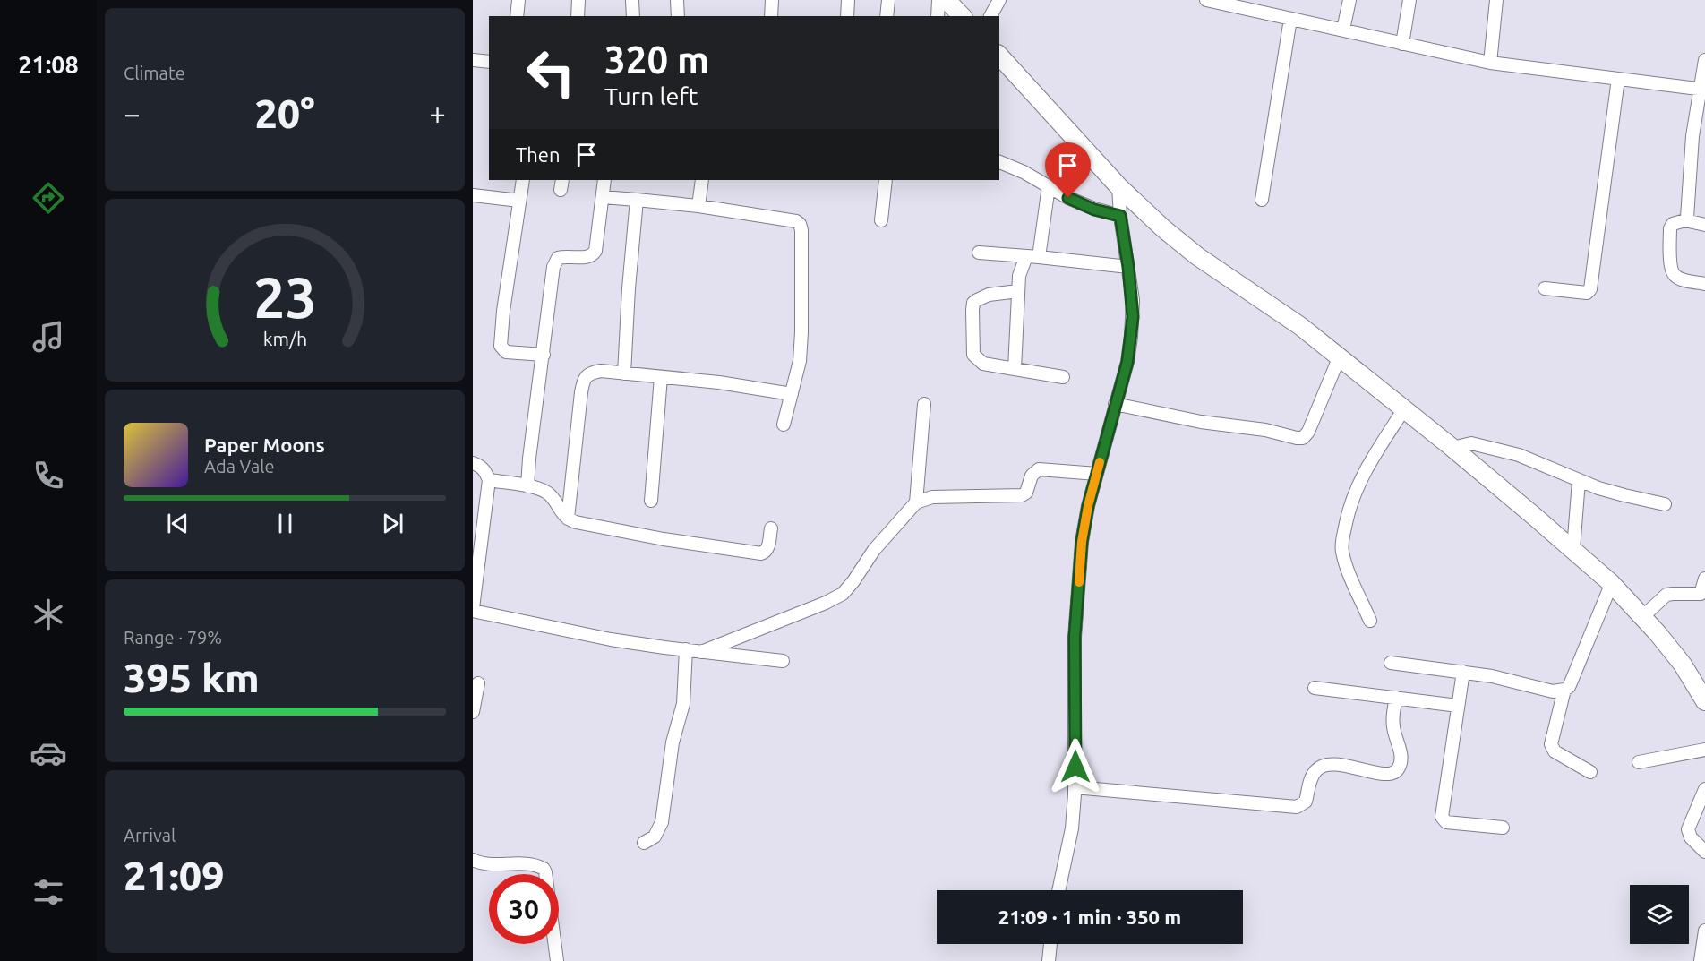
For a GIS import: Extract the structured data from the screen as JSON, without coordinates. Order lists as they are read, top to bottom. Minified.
{"page":{"tabs":"21:08","tile":["Climate",["Range · 79%","395 km"],["Arrival","21:09"]],"turn":["320 m","Turn left"],"heat":["−","20°","+"],"then":"Then","song":["Paper Moons","Ada Vale"],"limit":"30","trip":"21:09 · 1 min · 350 m","gauge":["23","km/h"]}}
